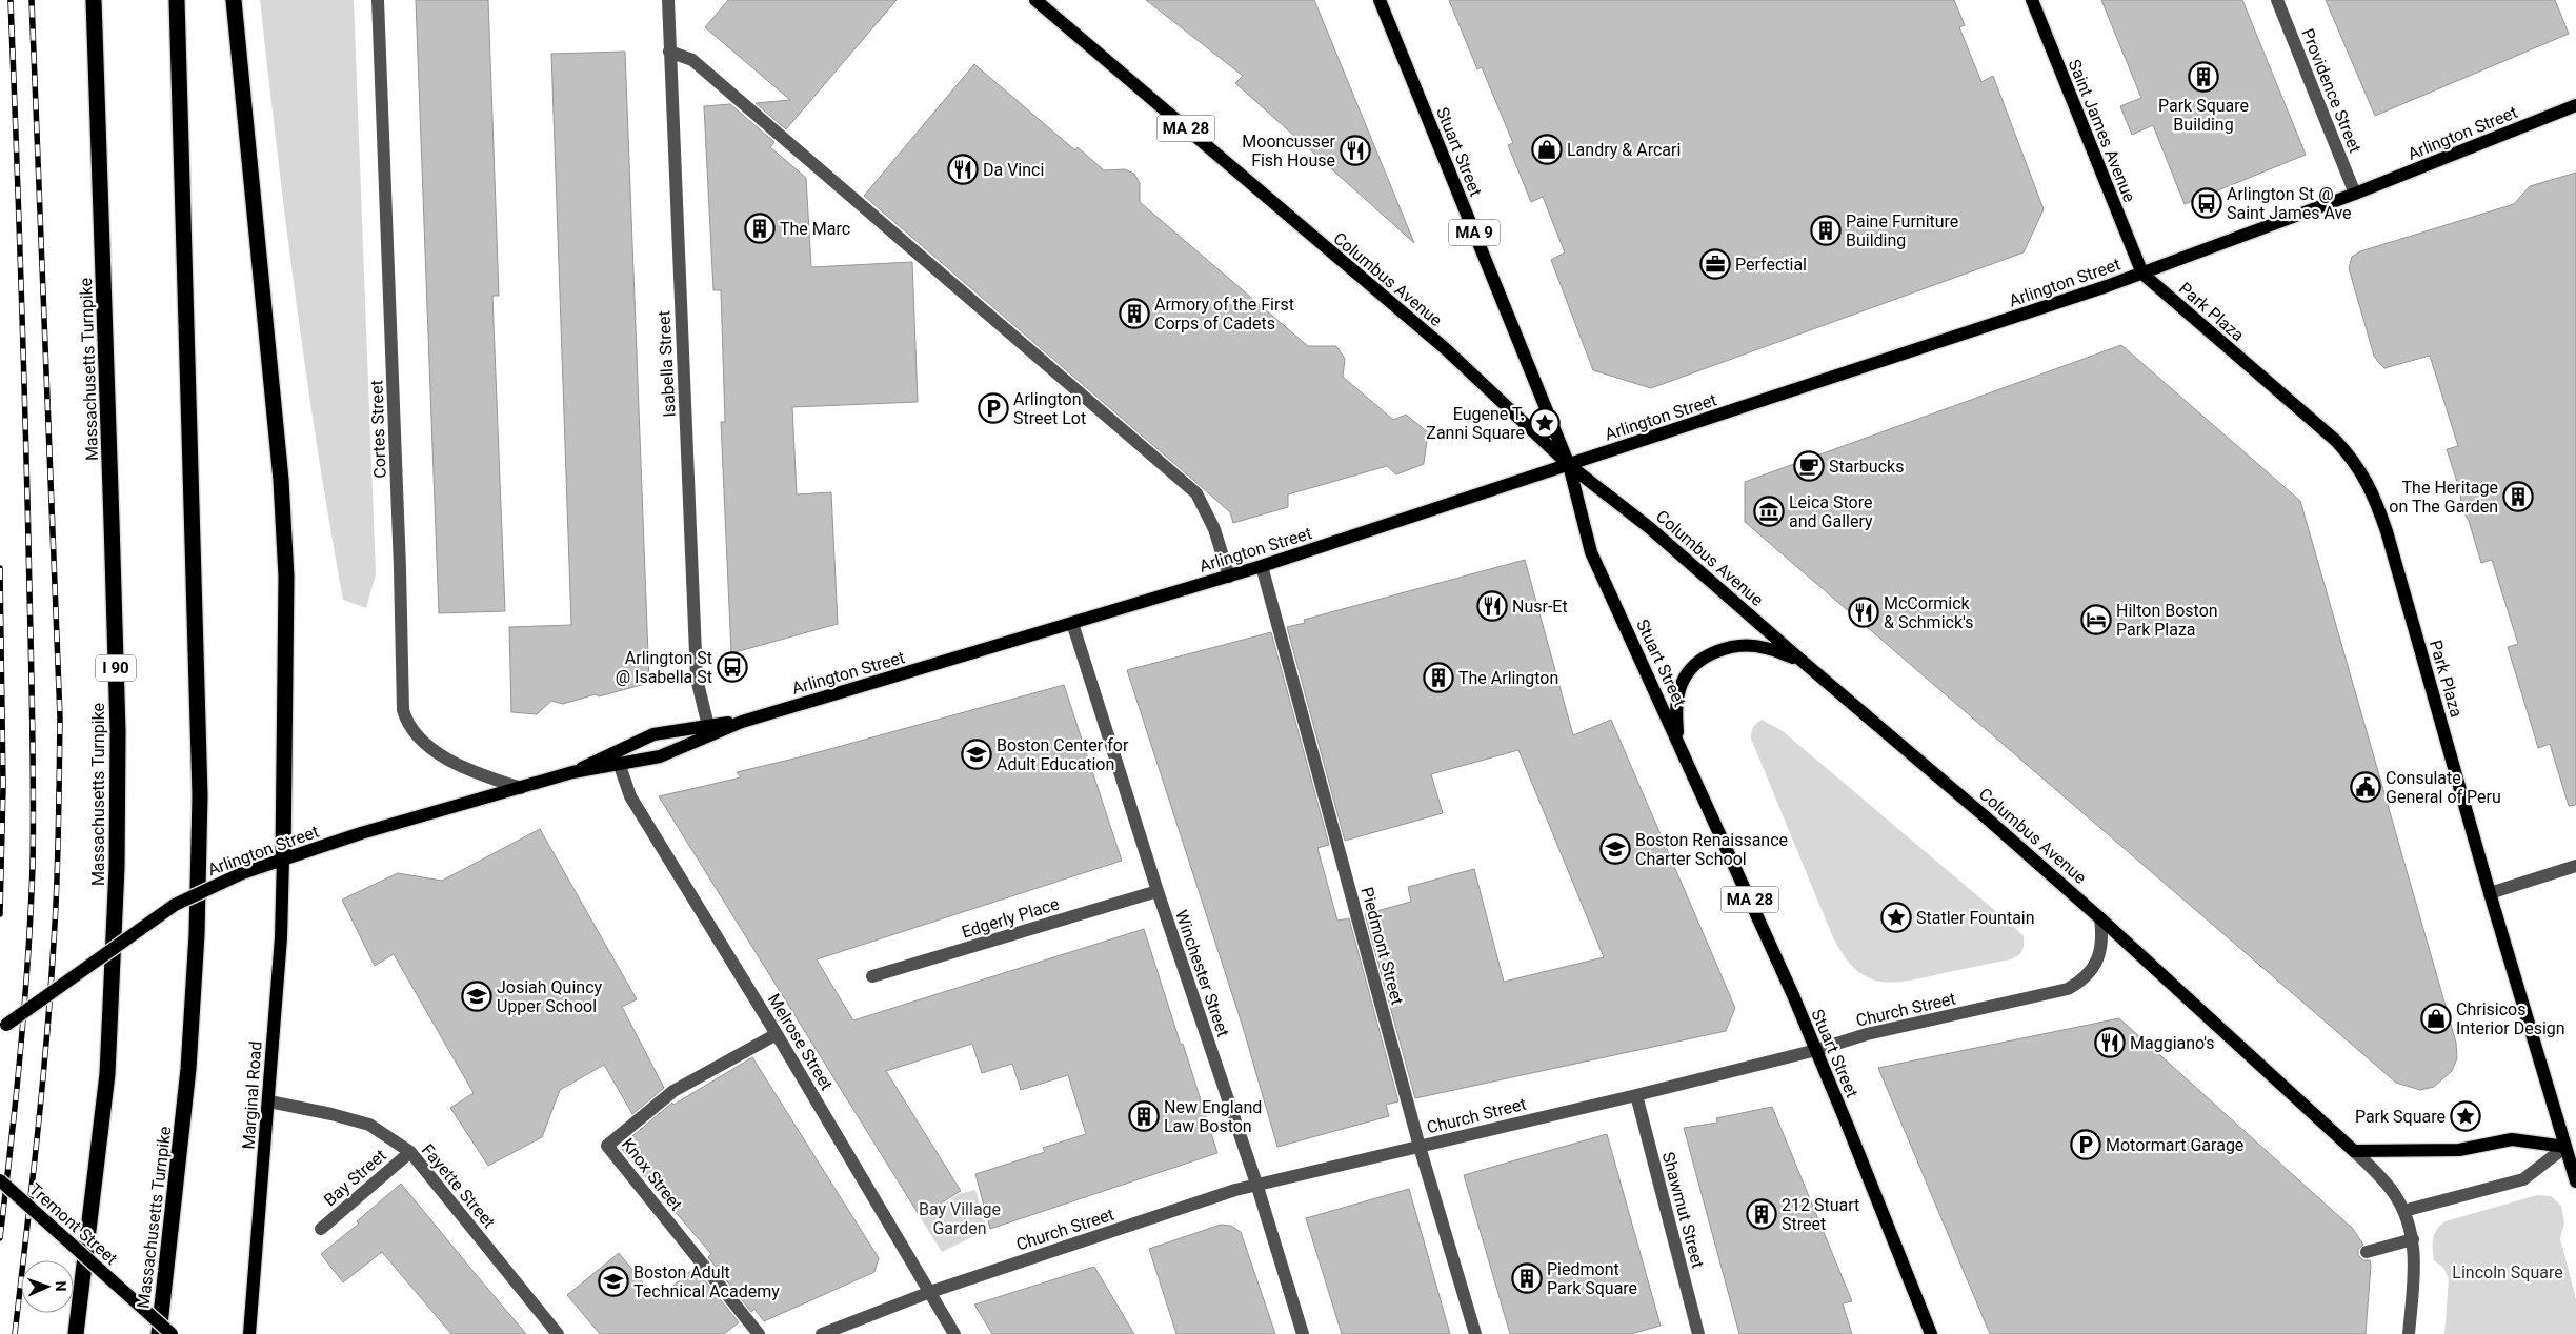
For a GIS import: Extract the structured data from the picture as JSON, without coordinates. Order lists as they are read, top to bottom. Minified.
{"streets":{"highway":["Massachusetts Turnpike","I 90"],"main road":["MA 28","Saint James Avenue","Arlington Street","Stuart Street","MA 9","Columbus Avenue","Park Plaza","Marginal Road","Tremont Street"],"street":["Providence Street","Isabella Street","Cortes Street","Edgerly Place","Piedmont Street","Winchester Street","Church Street","Melrose Street","Knox Street","Bay Street","Fayette Street","Shawmut Street"]},"crossings":[["Providence Street","Arlington Street"],["Saint James Avenue","Arlington Street"],["Saint James Avenue","Park Plaza"],["Arlington Street","Stuart Street"],["Arlington Street","Columbus Avenue"],["Arlington Street","Park Plaza"],["Arlington Street","Isabella Street"],["Arlington Street","Cortes Street"],["Arlington Street","Piedmont Street"],["Arlington Street","Winchester Street"],["Arlington Street","Melrose Street"],["Arlington Street","Marginal Road"],["Stuart Street","Columbus Avenue"],["Stuart Street","Church Street"],["Columbus Avenue","Church Street"],["Edgerly Place","Winchester Street"],["Piedmont Street","Church Street"],["Winchester Street","Church Street"],["Church Street","Melrose Street"],["Church Street","Shawmut Street"],["Melrose Street","Knox Street"],["Marginal Road","Fayette Street"],["Bay Street","Fayette Street"]],"parks":["Bay Village Garden","Lincoln Square"],"places":{"building":["Park Square Building","The Marc","Paine Furniture Building","Armory of the First Corps of Cadets","The Heritage on The Garden","The Arlington","New England Law Boston","212 Stuart Street","Piedmont Park Square"],"shop":["Landry & Arcari","Chrisicos Interior Design"],"restaurant":["Mooncusser Fish House","Da Vinci","Nusr-Et","McCormick & Schmick's","Maggiano's"],"bus stop":["Arlington St @ Saint James Ave","Arlington St @ Isabella St"],"office":["Perfectial"],"parking":["Arlington Street Lot","Motormart Garage"],"place":["Eugene T. Zanni Square","Statler Fountain","Park Square"],"cafe":["Starbucks"],"museum":["Leica Store and Gallery"],"hotel":["Hilton Boston Park Plaza"],"school or university":["Boston Center for Adult Education","Boston Renaissance Charter School","Josiah Quincy Upper School","Boston Adult Technical Academy"],"public building":["Consulate General of Peru"]},"north":"right"}
